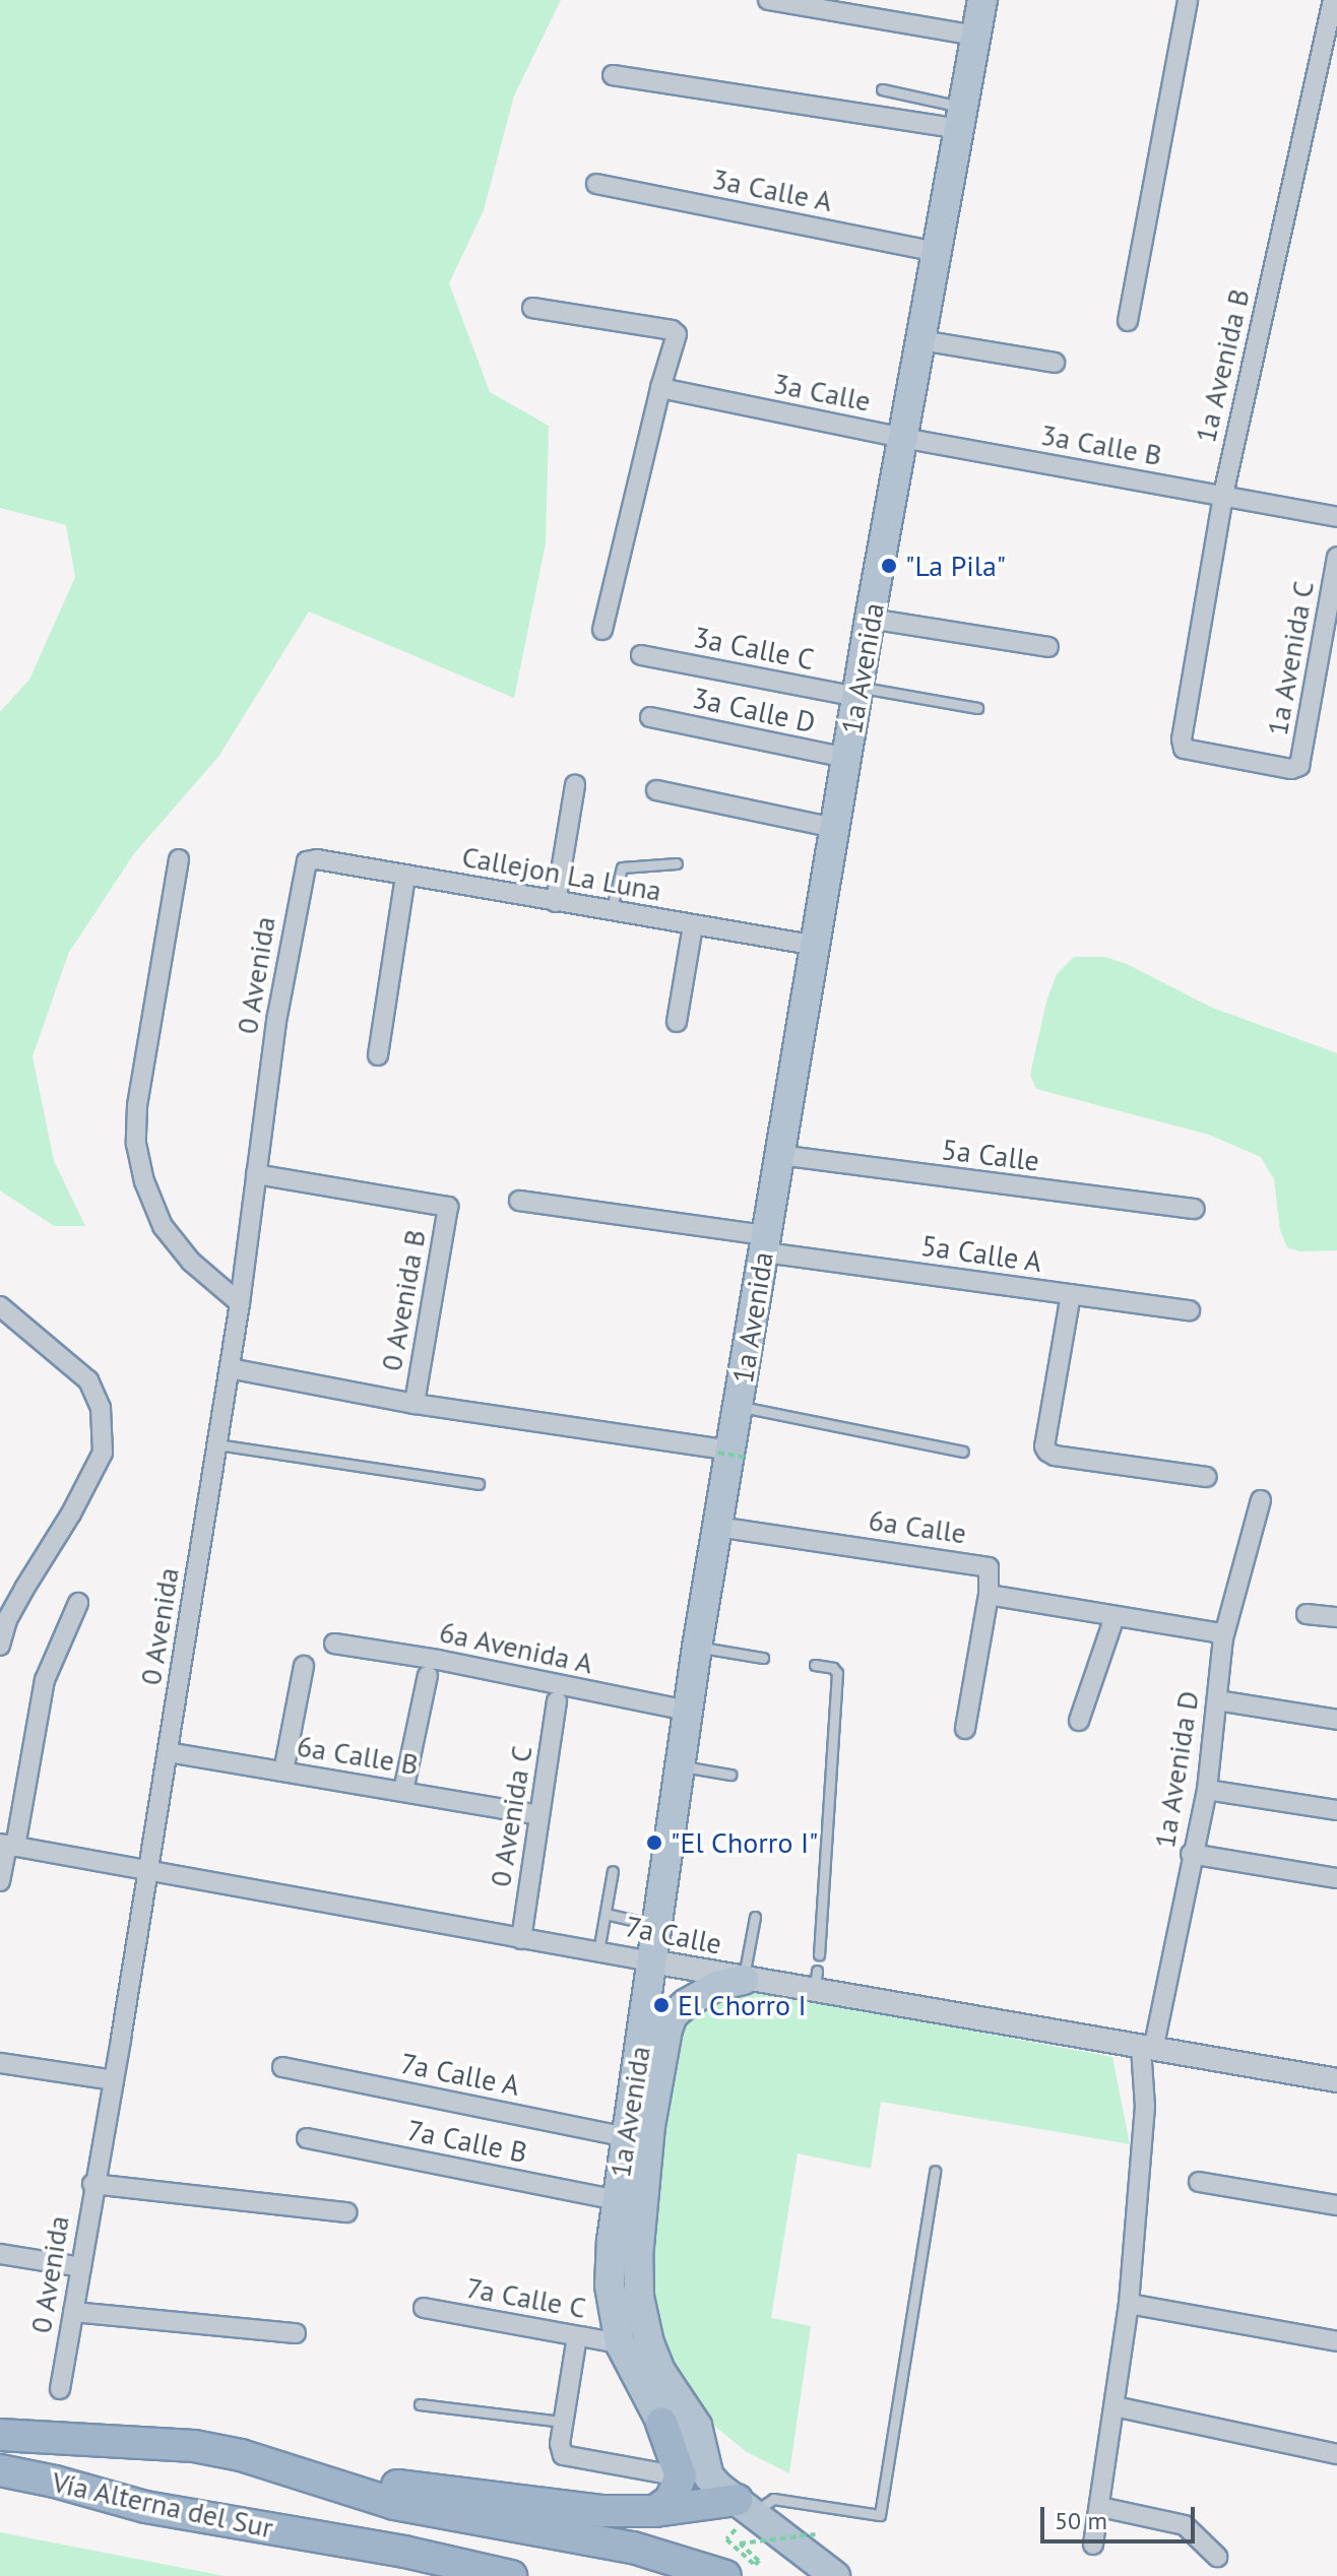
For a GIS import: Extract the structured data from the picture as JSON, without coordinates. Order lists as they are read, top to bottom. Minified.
{"streets":{"highway":["Vía Alterna del Sur"],"main road":["1a Avenida"],"street":["3a Calle A","1a Avenida B","3a Calle","3a Calle B","3a Calle C","1a Avenida C","3a Calle D","Callejon La Luna","0 Avenida","5a Calle","5a Calle A","0 Avenida B","6a Calle","6a Avenida A","6a Calle B","1a Avenida D","0 Avenida C","7a Calle","7a Calle A","7a Calle B","7a Calle C"]},"crossings":[["3a Calle A","1a Avenida"],["1a Avenida B","3a Calle B"],["1a Avenida B","1a Avenida C"],["3a Calle","3a Calle B"],["3a Calle","1a Avenida"],["3a Calle B","1a Avenida"],["3a Calle C","1a Avenida"],["1a Avenida","3a Calle D"],["1a Avenida","Callejon La Luna"],["1a Avenida","5a Calle"],["1a Avenida","5a Calle A"],["1a Avenida","6a Calle"],["1a Avenida","6a Avenida A"],["1a Avenida","7a Calle"],["1a Avenida","7a Calle A"],["1a Avenida","7a Calle B"],["1a Avenida","7a Calle C"],["Callejon La Luna","0 Avenida"],["0 Avenida","0 Avenida B"],["0 Avenida","6a Calle B"],["0 Avenida","7a Calle"],["6a Calle B","0 Avenida C"],["1a Avenida D","7a Calle"],["0 Avenida C","7a Calle"]],"places":["\"La Pila\"","\"El Chorro I\"","El Chorro I"],"scale_bar":"50 m"}
